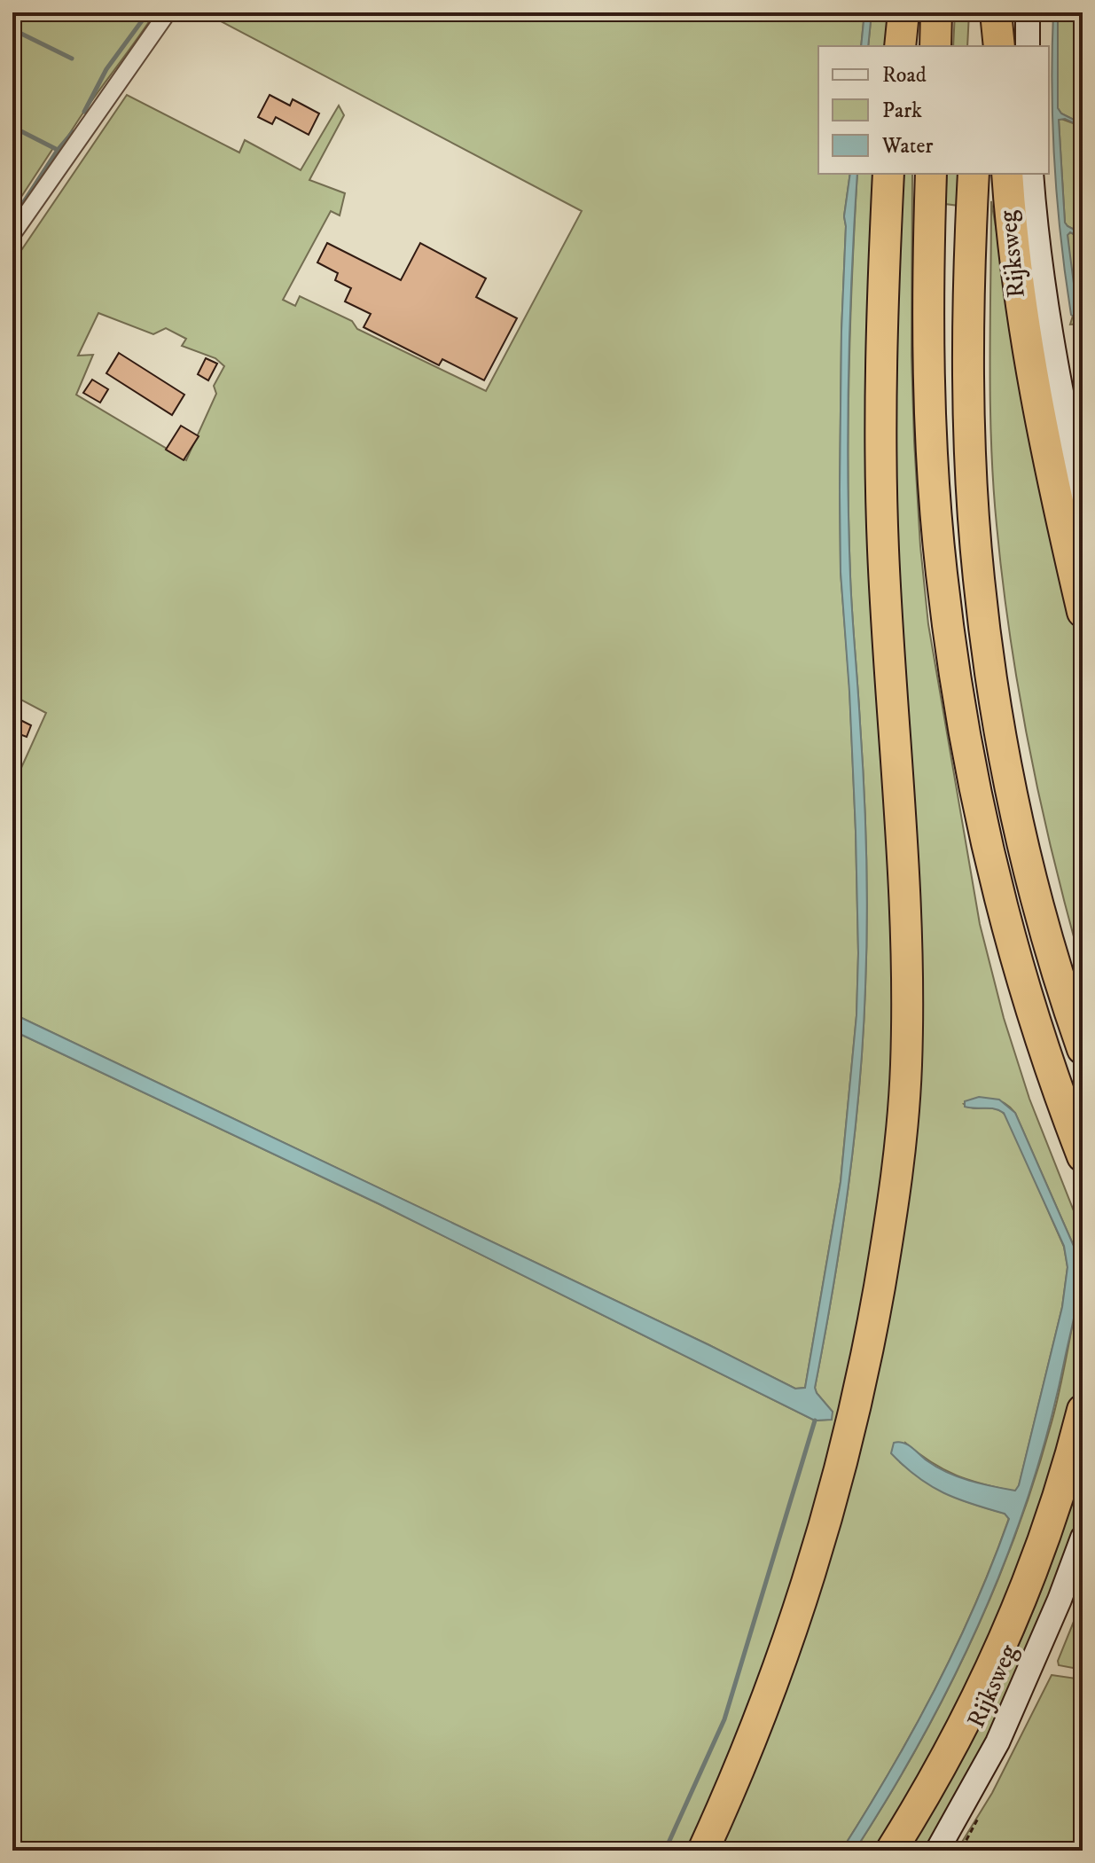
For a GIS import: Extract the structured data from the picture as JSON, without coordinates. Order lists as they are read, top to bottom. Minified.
{"streets":{"main road":["Rijksweg"]},"legend":["Road","Park","Water"]}
